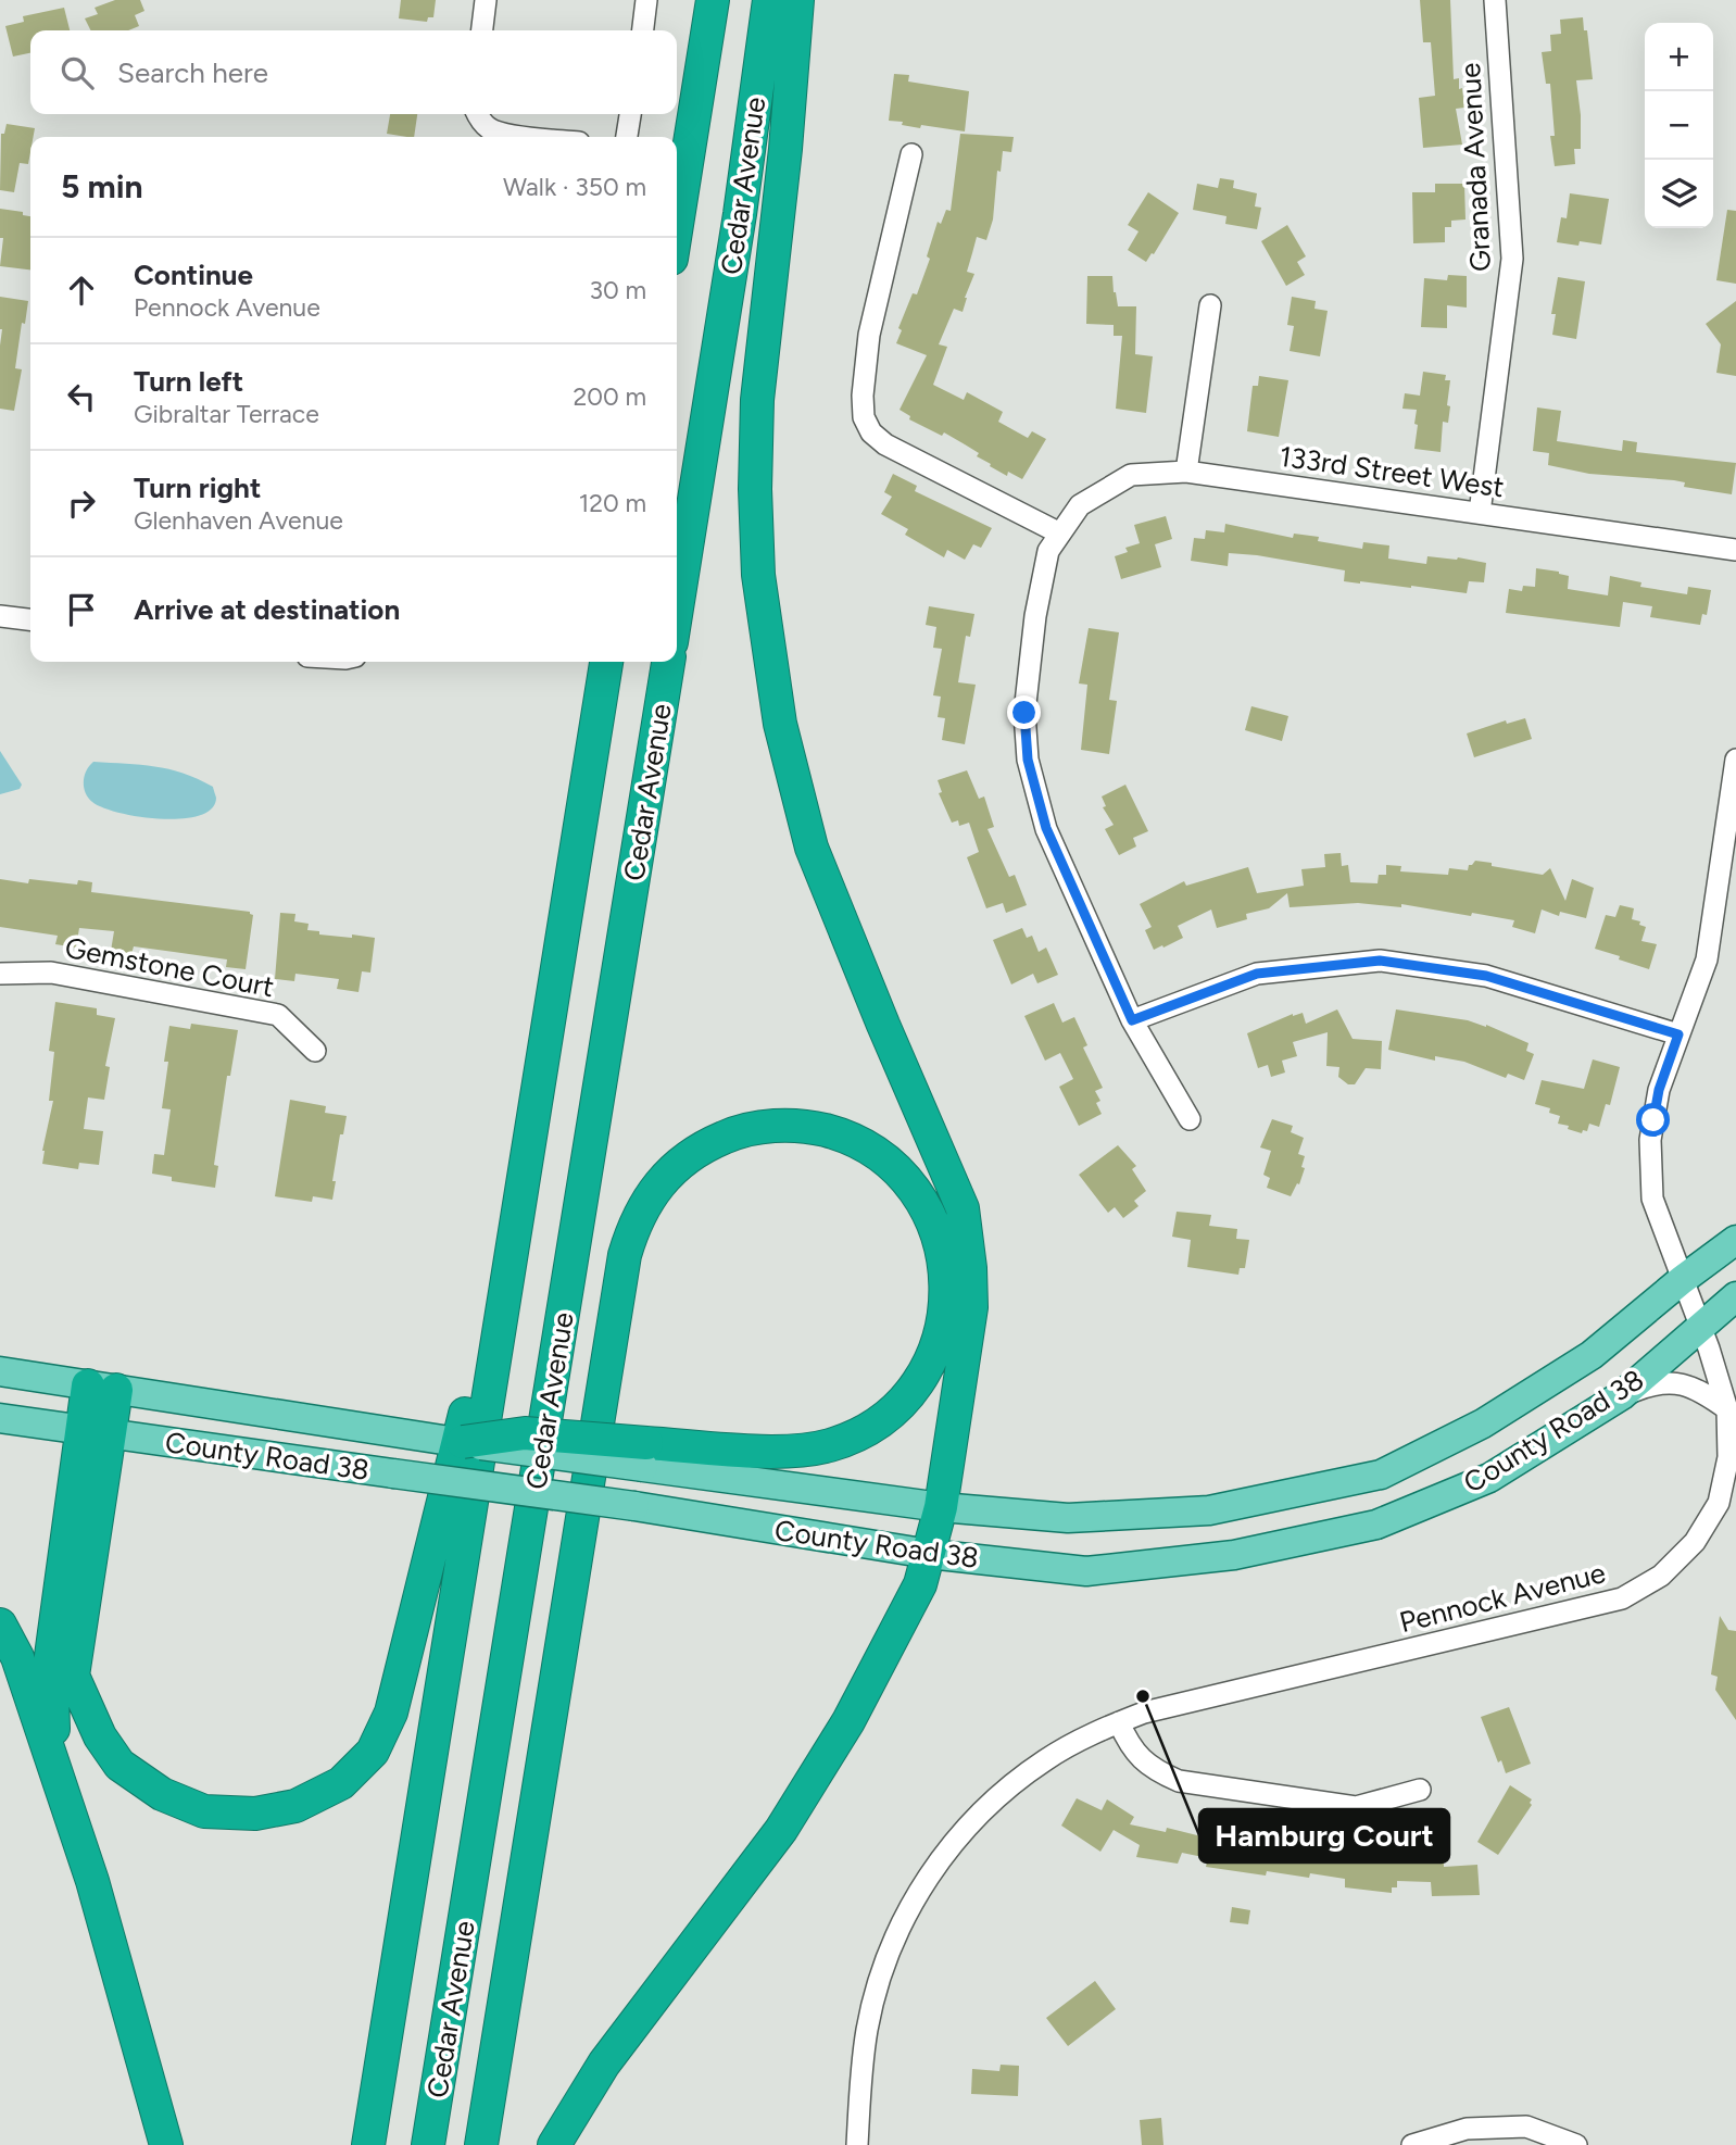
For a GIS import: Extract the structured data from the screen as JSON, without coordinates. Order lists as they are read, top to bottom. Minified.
{"streets":{"highway":["Cedar Avenue"],"main road":["County Road 38"],"street":["Granada Avenue","133rd Street West","Gemstone Court","Pennock Avenue"]},"crossings":[["Granada Avenue","133rd Street West"],["County Road 38","Pennock Avenue"]],"places":["Hamburg Court"],"page":{"map_buttons":["+","−"],"search":"Search here","heading":["5 min","Walk · 350 m"],"list":[["Continue","Pennock Avenue","30 m"],["Turn left","Gibraltar Terrace","200 m"],["Turn right","Glenhaven Avenue","120 m"],"Arrive at destination"]}}
